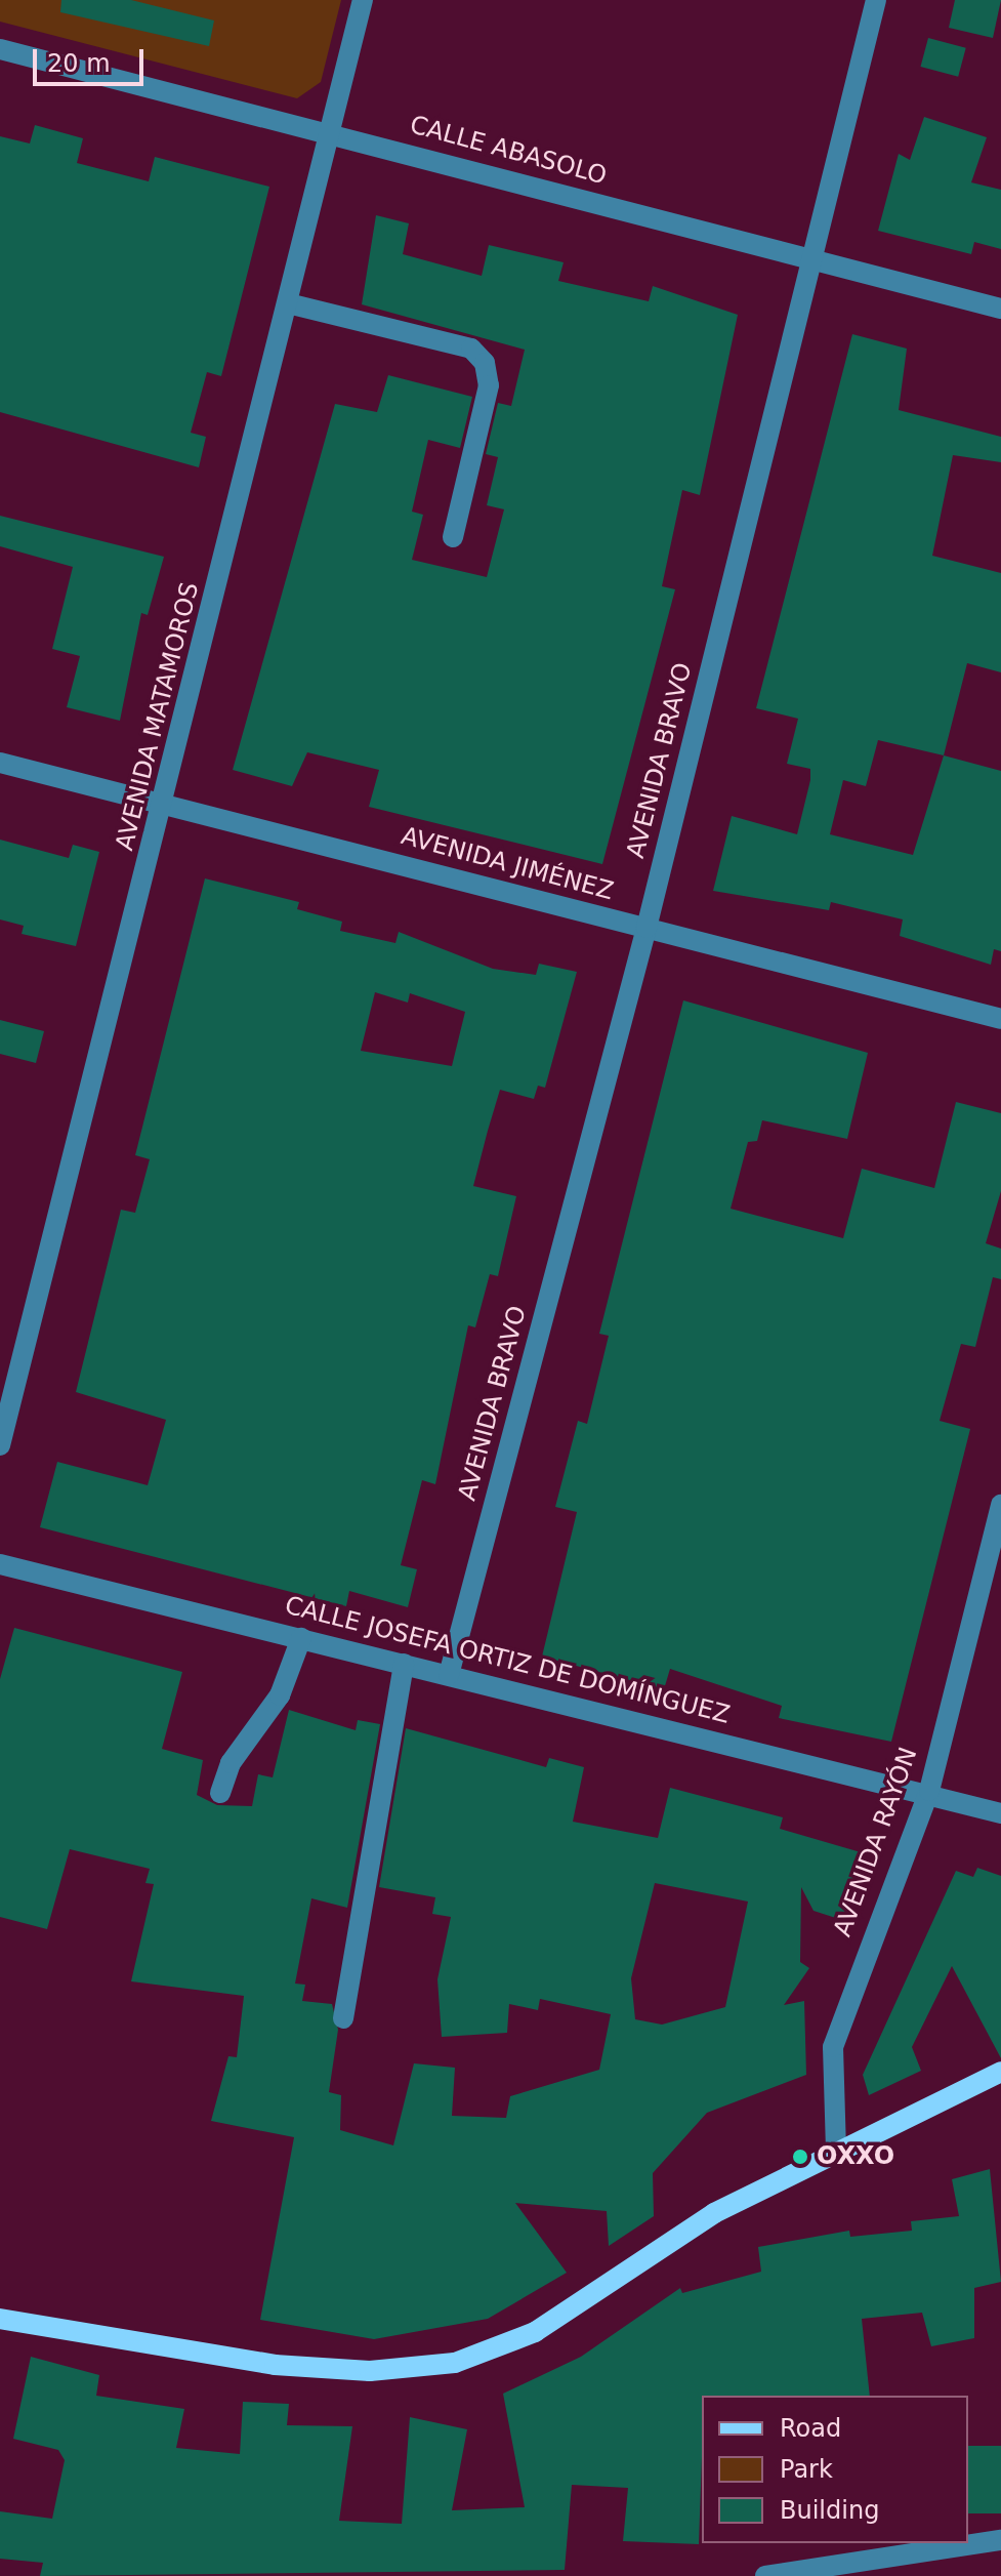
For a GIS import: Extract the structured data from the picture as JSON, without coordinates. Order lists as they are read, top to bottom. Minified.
{"streets":{"street":["CALLE ABASOLO","AVENIDA MATAMOROS","AVENIDA BRAVO","AVENIDA JIMÉNEZ","CALLE JOSEFA ORTIZ DE DOMÍNGUEZ","AVENIDA RAYÓN"]},"crossings":[["CALLE ABASOLO","AVENIDA MATAMOROS"],["CALLE ABASOLO","AVENIDA BRAVO"],["AVENIDA MATAMOROS","AVENIDA JIMÉNEZ"],["AVENIDA BRAVO","AVENIDA JIMÉNEZ"],["AVENIDA BRAVO","CALLE JOSEFA ORTIZ DE DOMÍNGUEZ"],["CALLE JOSEFA ORTIZ DE DOMÍNGUEZ","AVENIDA RAYÓN"]],"places":["OXXO"],"legend":["Road","Park","Building"],"scale_bar":"20 m"}
